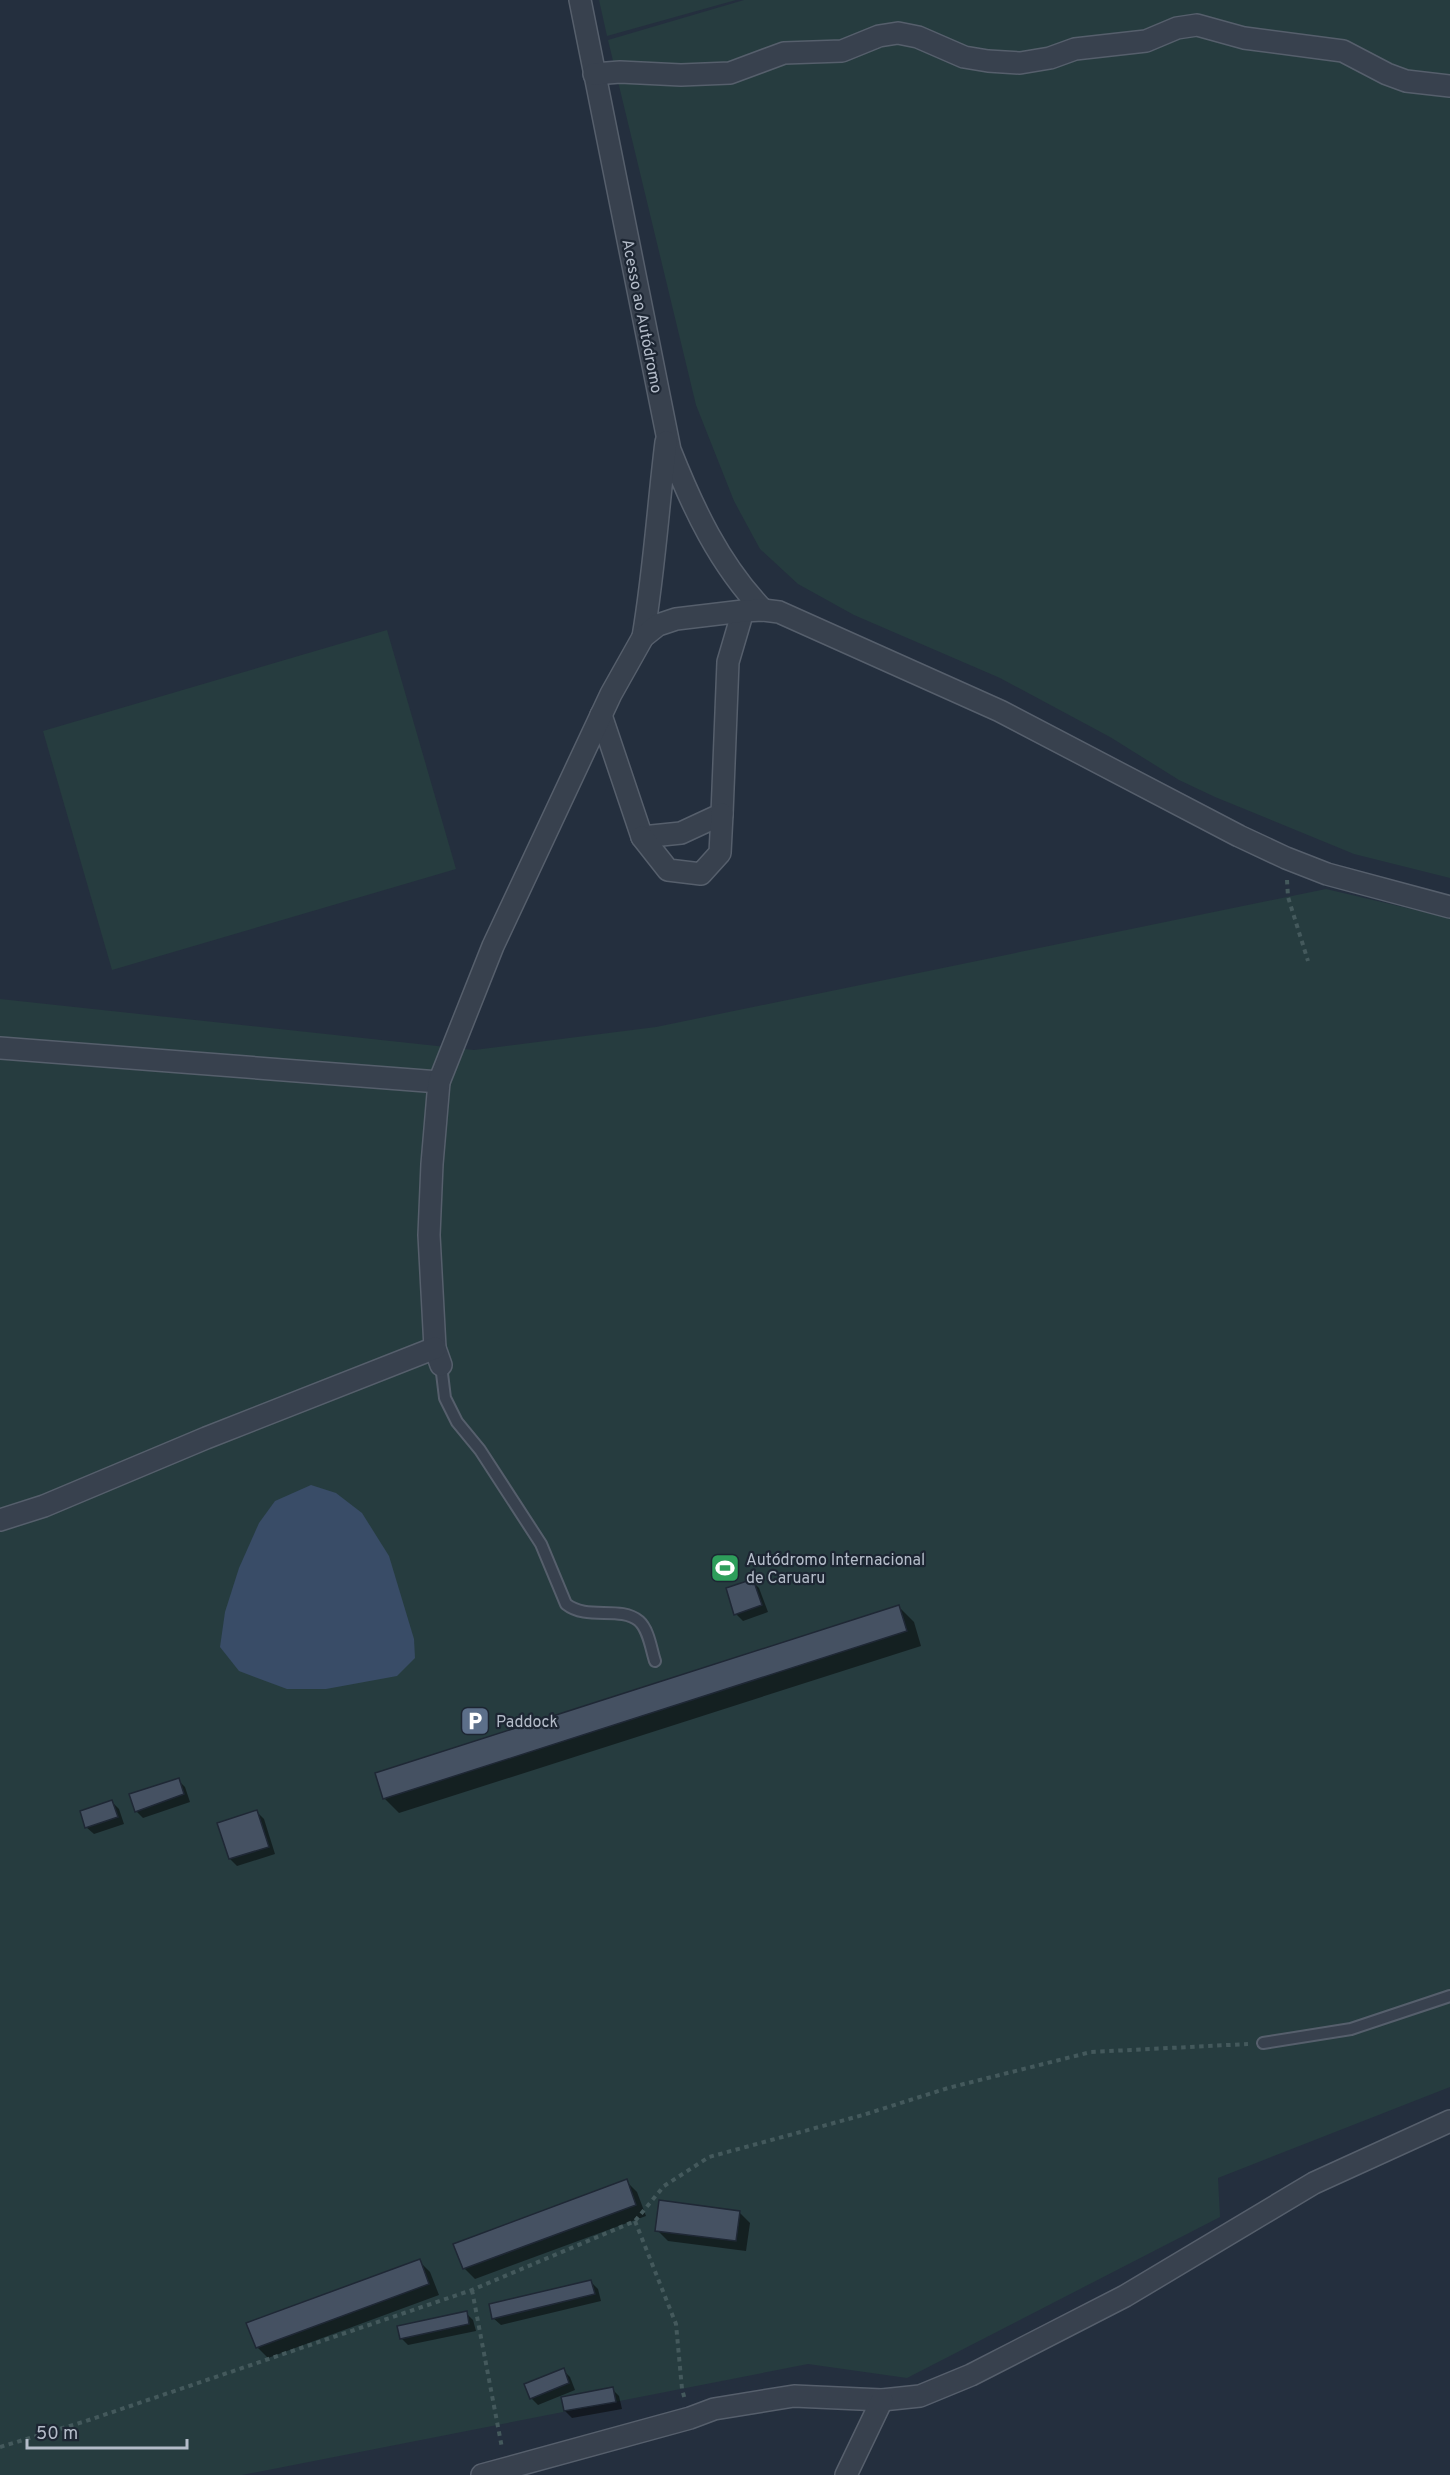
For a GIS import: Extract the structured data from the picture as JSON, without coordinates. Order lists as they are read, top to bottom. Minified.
{"streets":{"street":["Acesso ao Autódromo"]},"places":{"sports":["Autódromo Internacional de Caruaru"],"parking":["Paddock"]},"scale_bar":"50 m"}
